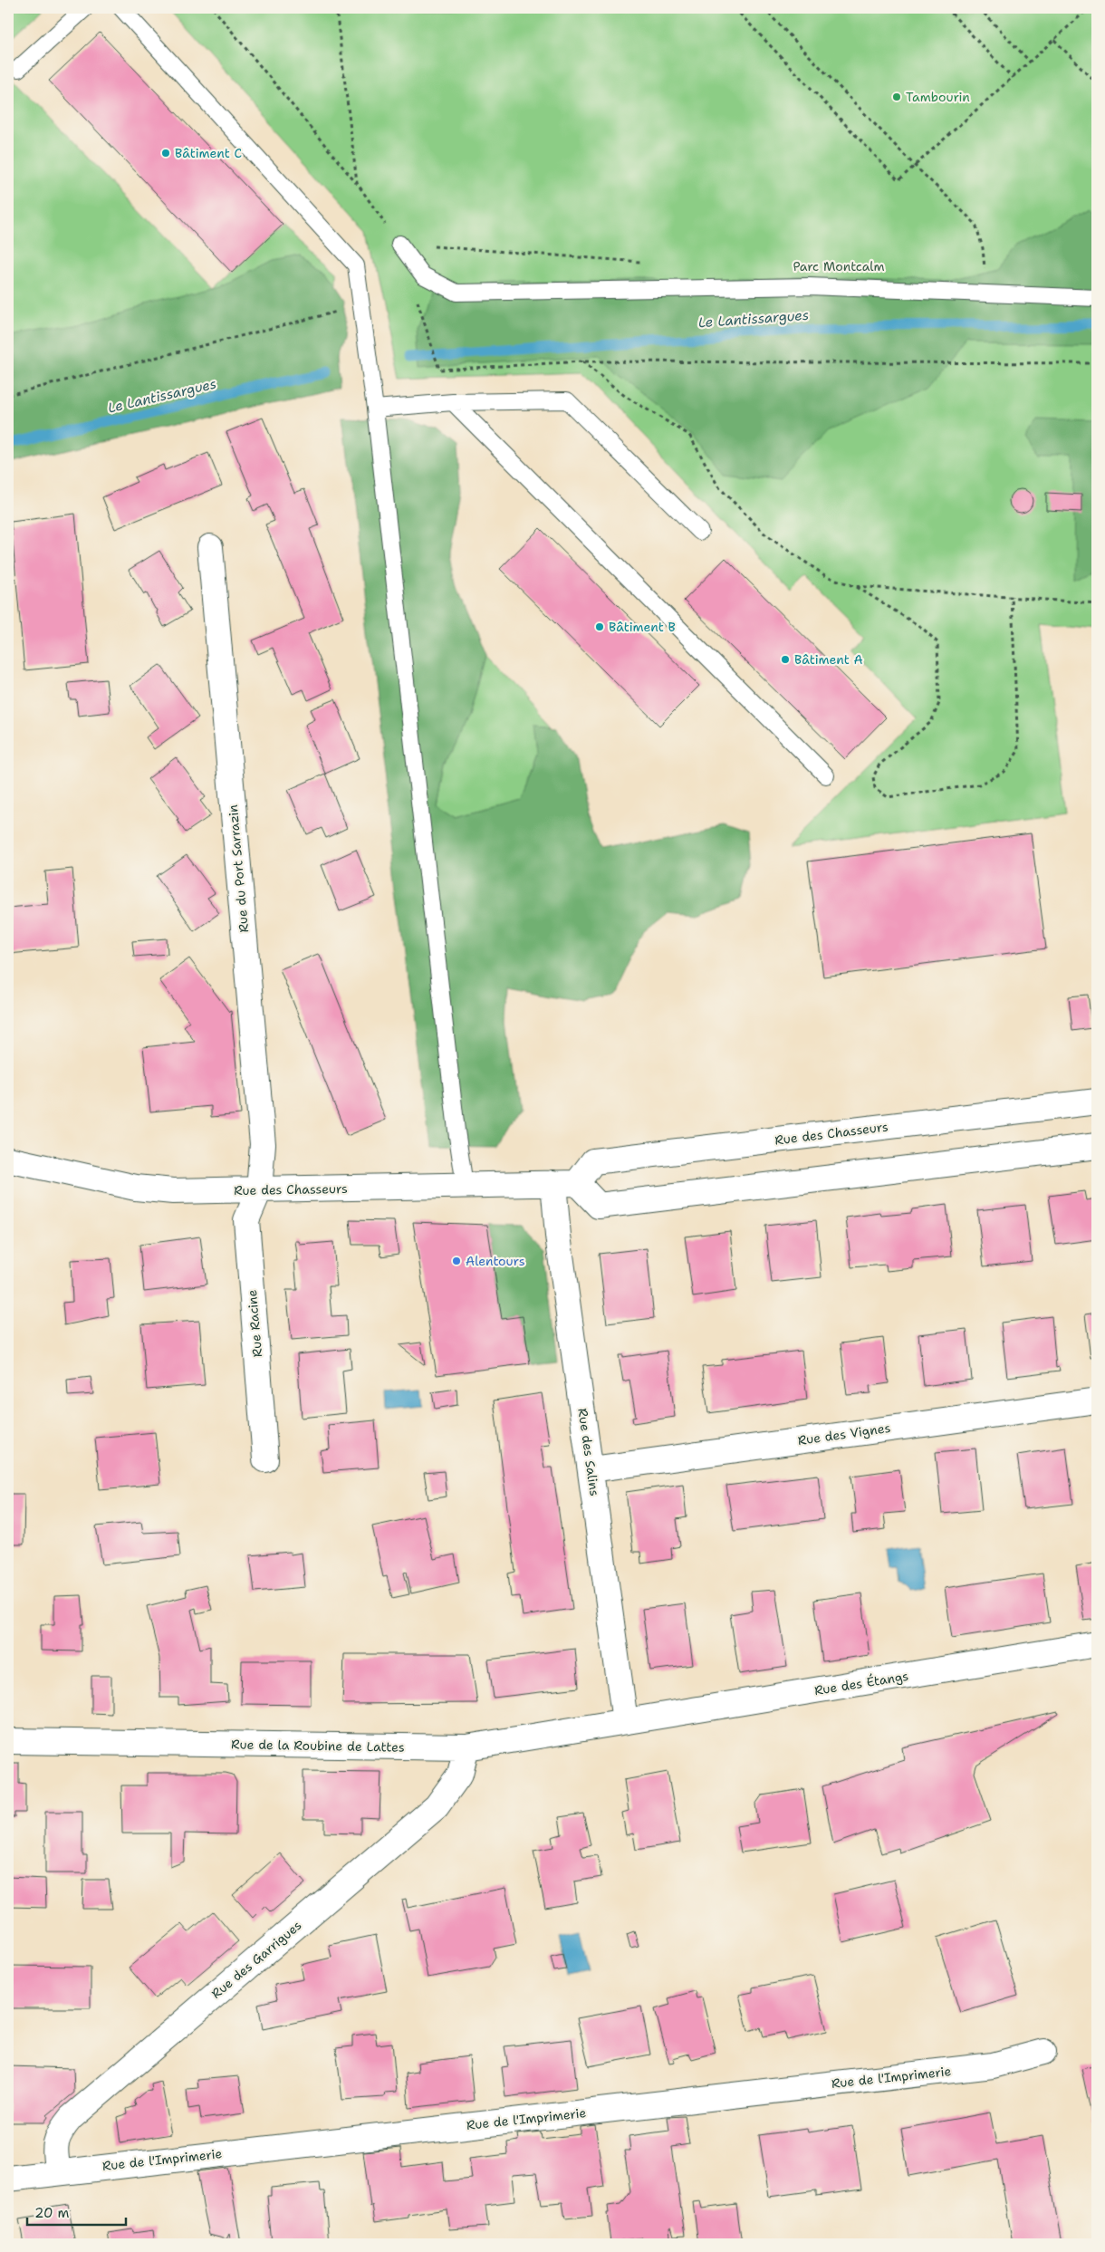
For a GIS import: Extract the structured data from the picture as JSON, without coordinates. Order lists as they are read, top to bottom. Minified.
{"streets":{"street":["Rue du Port Sarrazin","Rue des Chasseurs","Rue Racine","Rue des Vignes","Rue des Salins","Rue des Étangs","Rue de la Roubine de Lattes","Rue des Garrigues","Rue de l'Imprimerie"]},"crossings":[["Rue du Port Sarrazin","Rue des Chasseurs"],["Rue du Port Sarrazin","Rue Racine"],["Rue des Chasseurs","Rue Racine"],["Rue des Chasseurs","Rue des Salins"],["Rue des Vignes","Rue des Salins"],["Rue des Salins","Rue des Étangs"],["Rue des Salins","Rue de la Roubine de Lattes"],["Rue des Étangs","Rue de la Roubine de Lattes"],["Rue de la Roubine de Lattes","Rue des Garrigues"],["Rue des Garrigues","Rue de l'Imprimerie"]],"water":["Le Lantissargues"],"parks":["Parc Montcalm"],"places":["Tambourin","Bâtiment C","Bâtiment B","Bâtiment A","Alentours"],"scale_bar":"20 m"}
